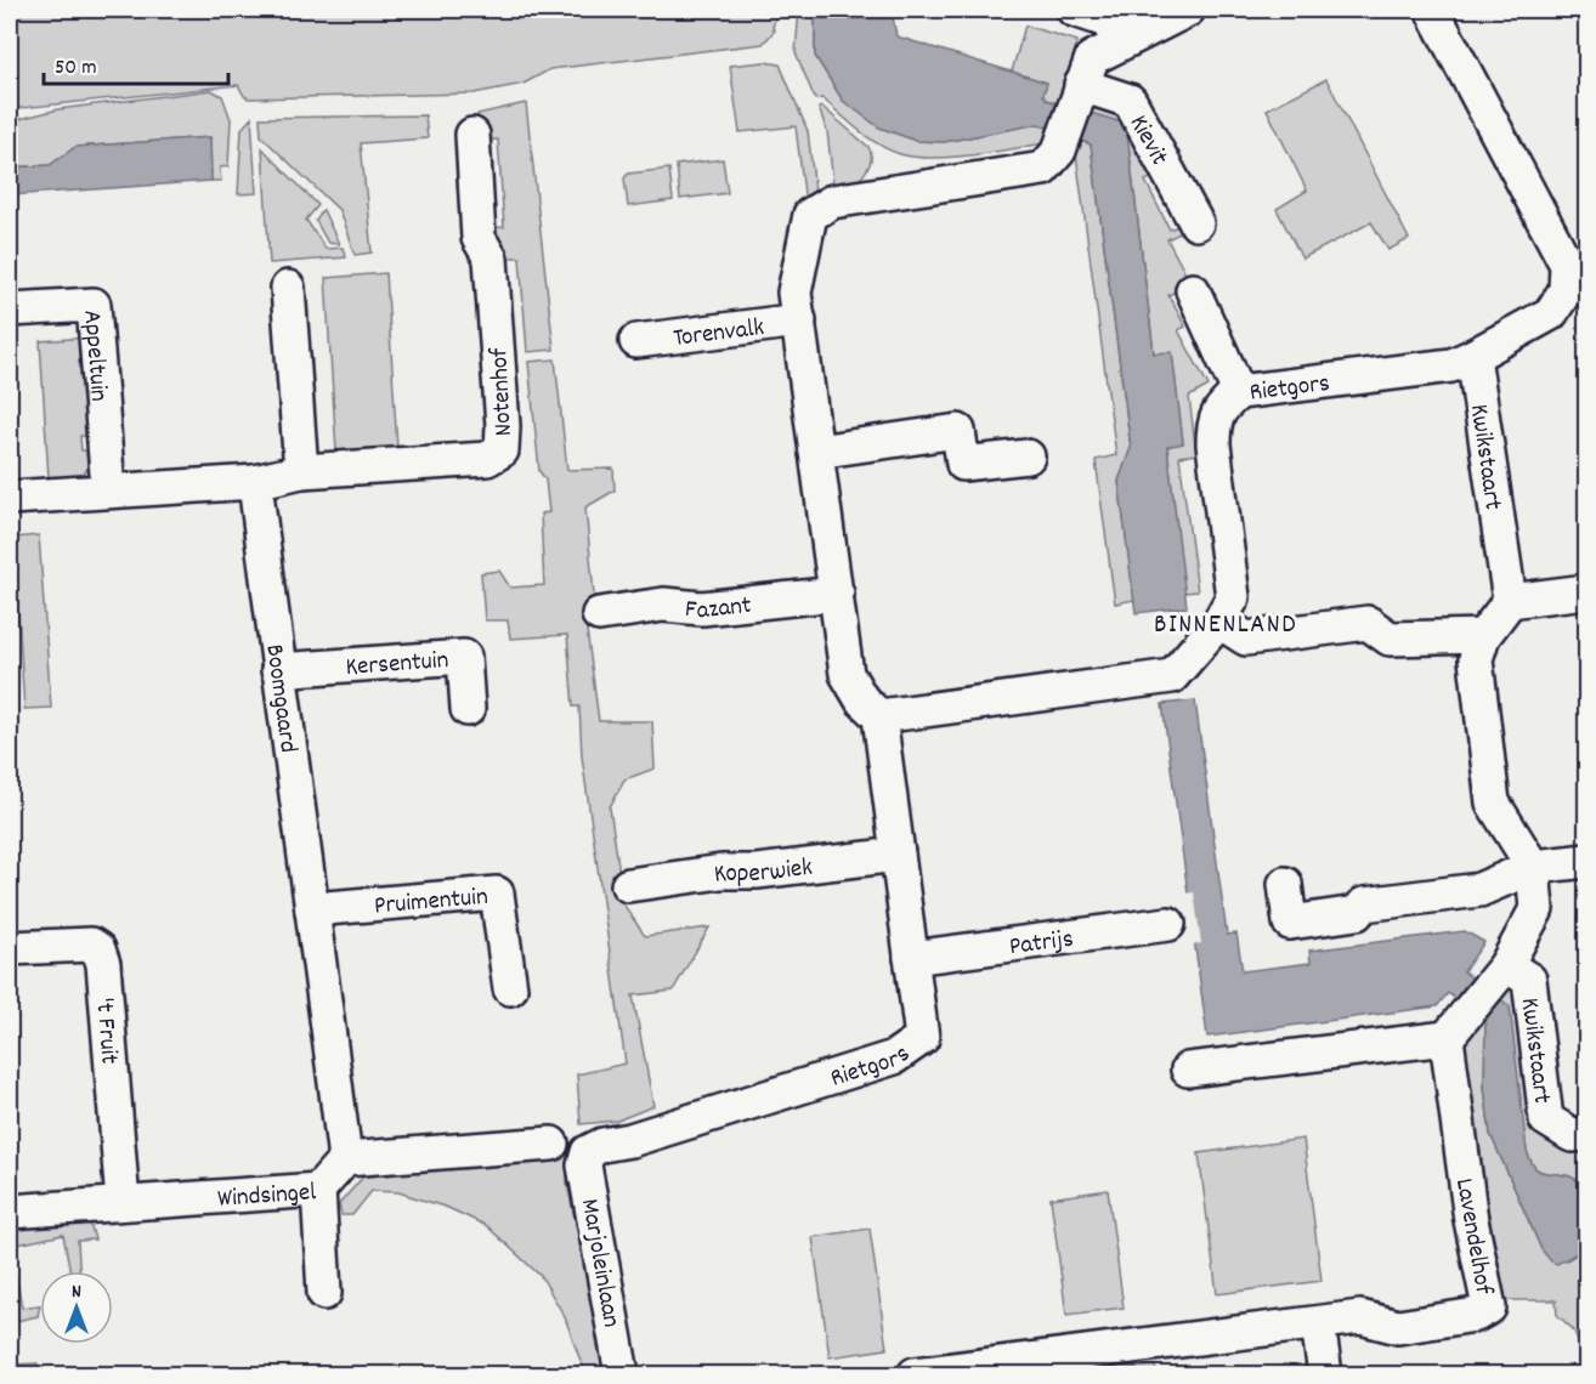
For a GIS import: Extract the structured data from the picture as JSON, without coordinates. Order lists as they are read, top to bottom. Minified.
{"streets":{"street":["Kievit","Torenvalk","Appeltuin","Rietgors","Notenhof","Kwikstaart","Fazant","Kersentuin","Boomgaard","Koperwiek","Pruimentuin","Patrijs","'t Fruit","Windsingel","Lavendelhof","Marjoleinlaan"]},"crossings":[["Rietgors","Kwikstaart"],["Rietgors","Koperwiek"],["Rietgors","Patrijs"],["Rietgors","Marjoleinlaan"],["Notenhof","Boomgaard"],["Kersentuin","Boomgaard"],["Boomgaard","Pruimentuin"],["Boomgaard","Windsingel"],["'t Fruit","Windsingel"]],"districts":["BINNENLAND"],"scale_bar":"50 m","north":"top"}
